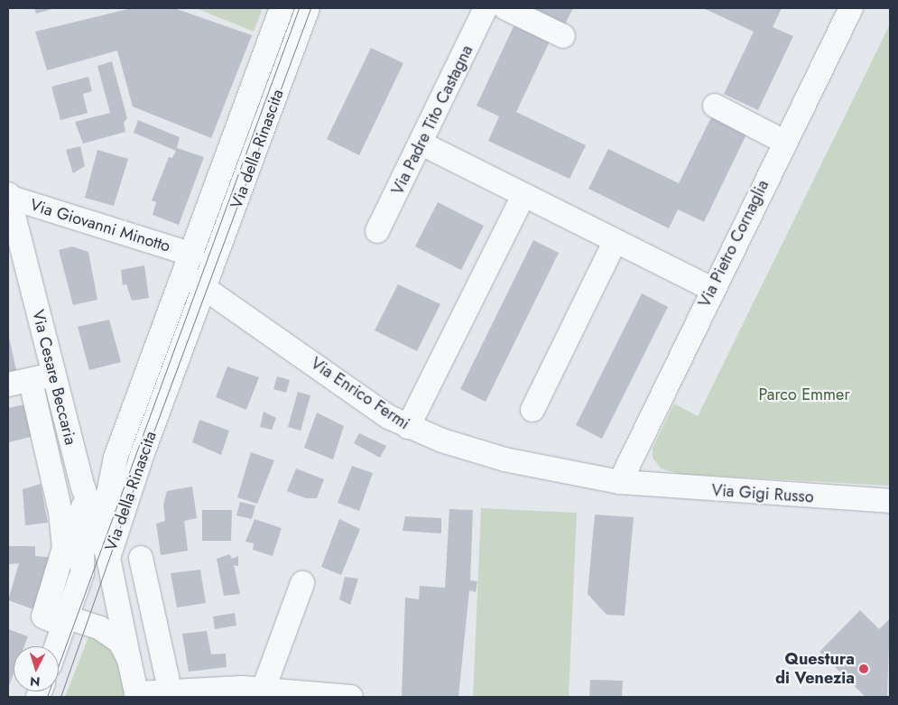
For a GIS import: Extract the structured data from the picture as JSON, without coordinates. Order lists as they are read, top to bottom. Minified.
{"streets":{"street":["Via Padre Tito Castagna","Via della Rinascita","Via Giovanni Minotto","Via Pietro Cornaglia","Via Cesare Beccaria","Via Enrico Fermi","Via Gigi Russo"]},"crossings":[["Via della Rinascita","Via Giovanni Minotto"],["Via della Rinascita","Via Cesare Beccaria"],["Via della Rinascita","Via Enrico Fermi"],["Via Giovanni Minotto","Via Cesare Beccaria"],["Via Giovanni Minotto","Via Enrico Fermi"],["Via Pietro Cornaglia","Via Enrico Fermi"],["Via Pietro Cornaglia","Via Gigi Russo"],["Via Enrico Fermi","Via Gigi Russo"]],"parks":["Parco Emmer"],"places":["Questura di Venezia"],"north":"bottom"}
